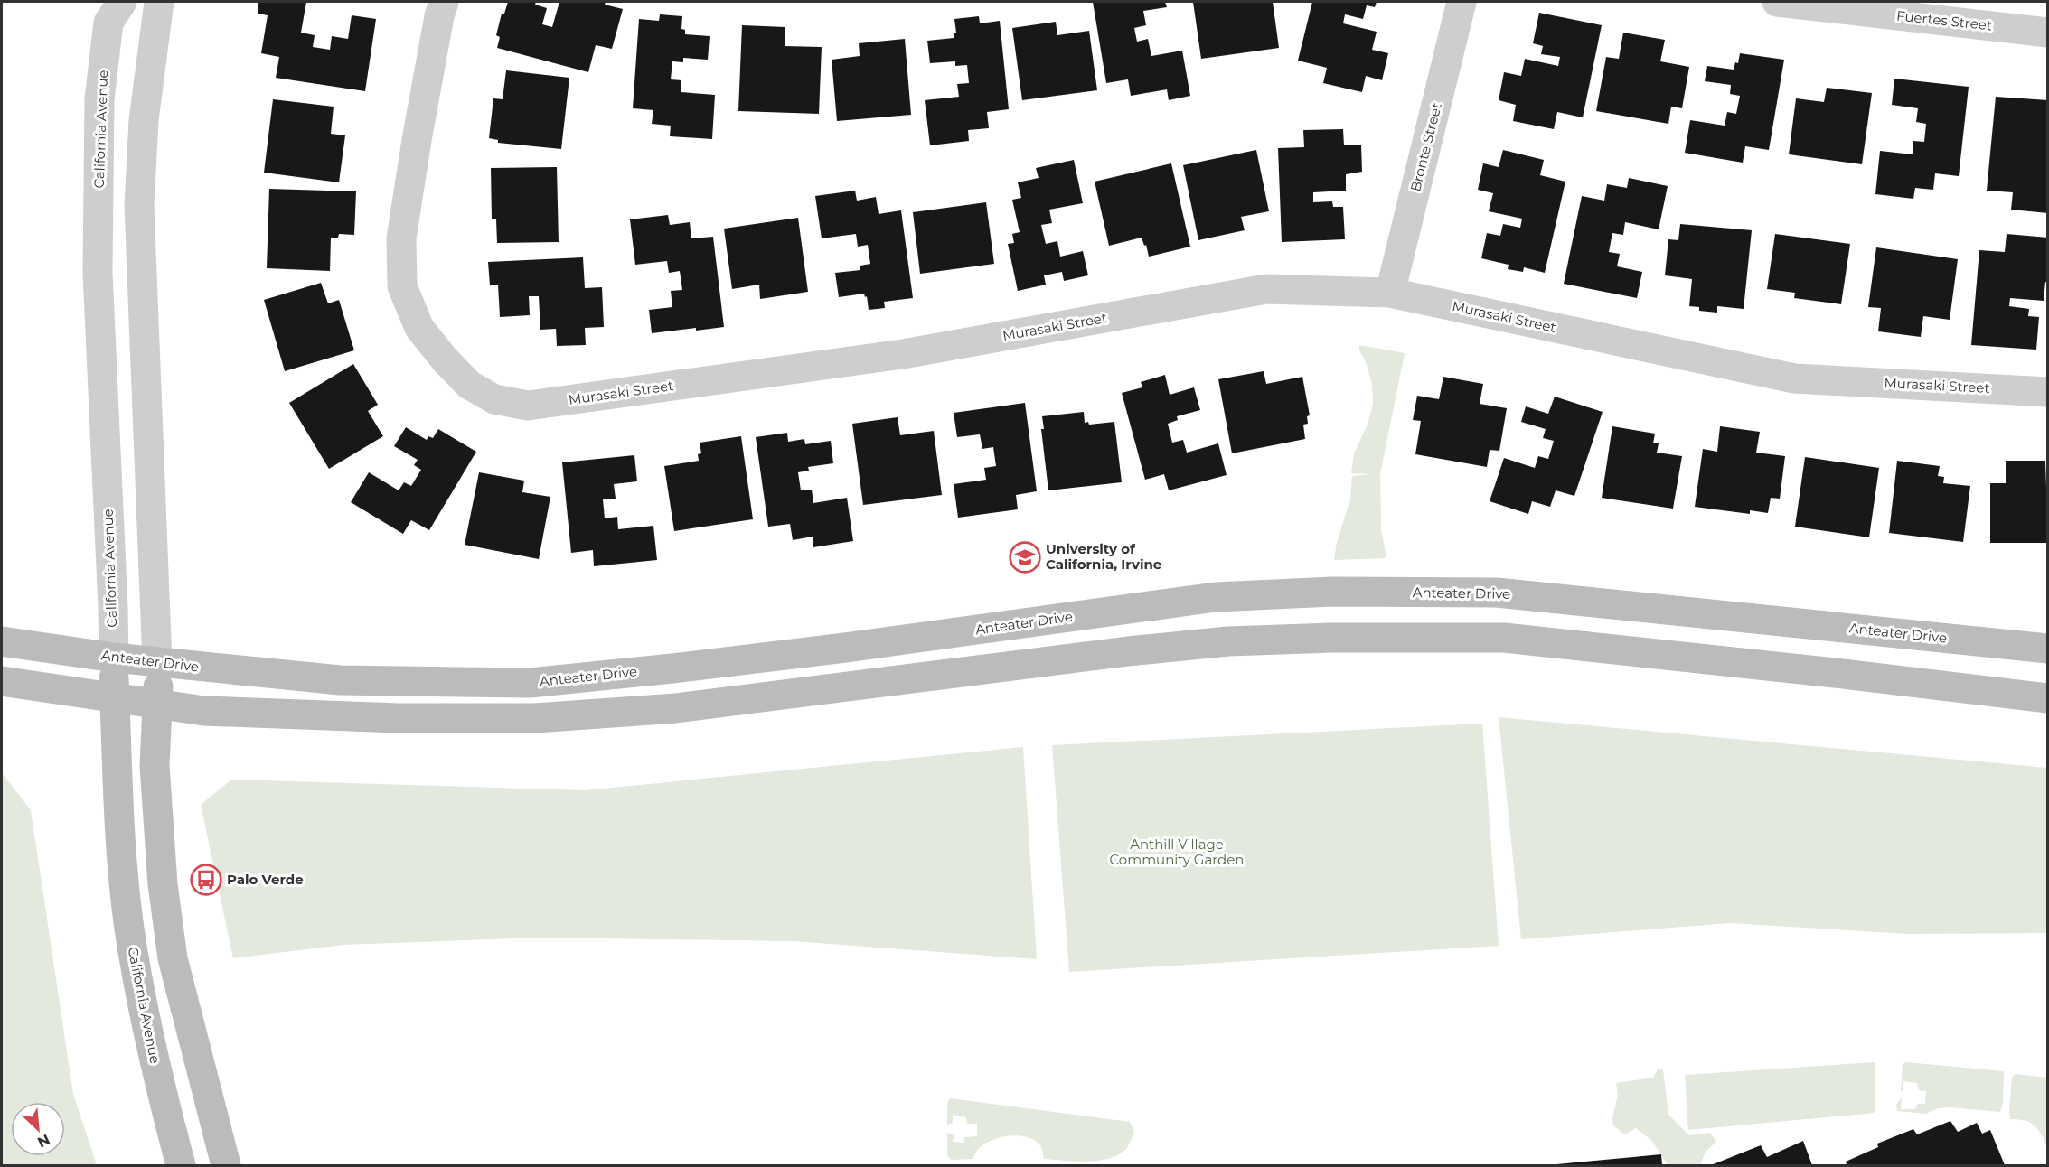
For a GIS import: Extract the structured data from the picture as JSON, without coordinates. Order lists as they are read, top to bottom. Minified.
{"streets":{"main road":["California Avenue","Anteater Drive"],"street":["Fuertes Street","Bronte Street","Murasaki Street"]},"crossings":[["California Avenue","Anteater Drive"],["Bronte Street","Murasaki Street"]],"parks":["Anthill Village Community Garden"],"places":{"school or university":["University of California, Irvine"],"bus stop":["Palo Verde"]},"north":"bottom right"}
